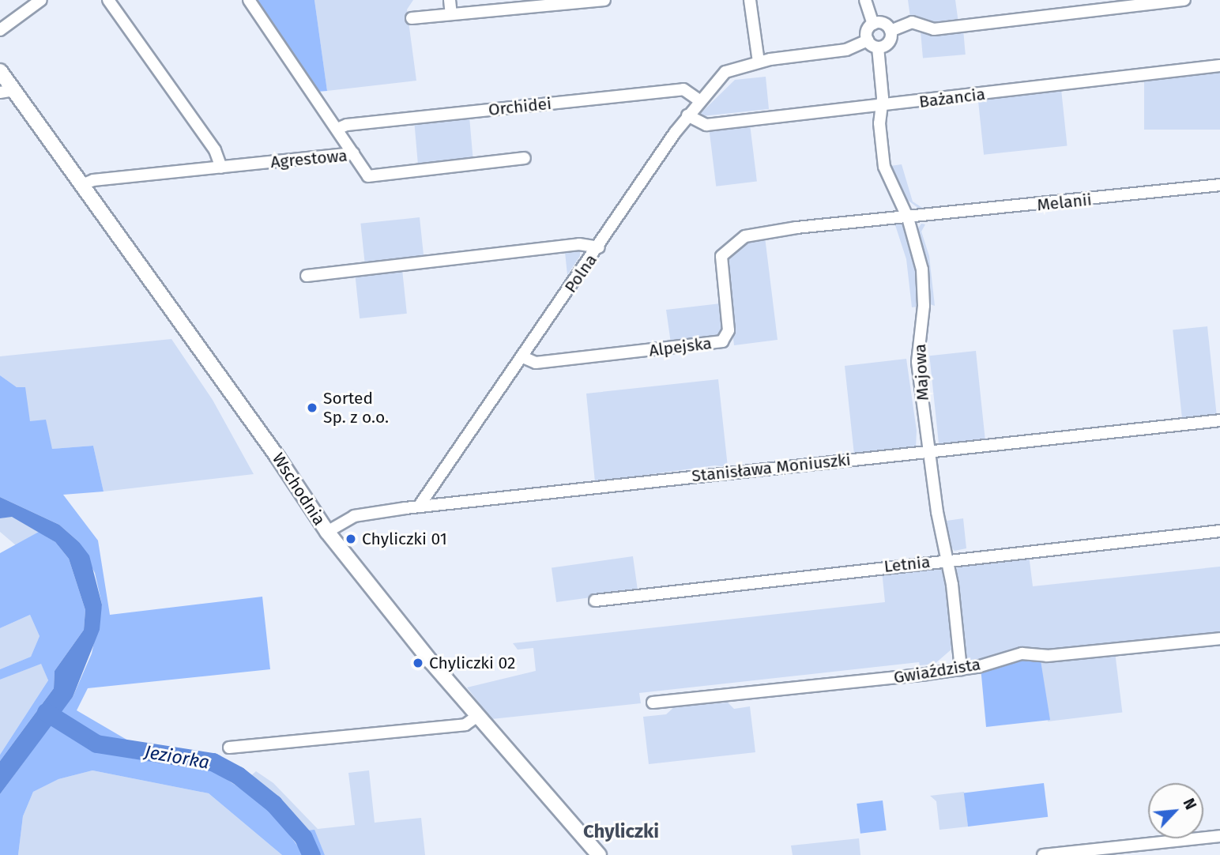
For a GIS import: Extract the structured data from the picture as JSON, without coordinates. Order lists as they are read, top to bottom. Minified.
{"streets":{"main road":["Wschodnia"],"street":["Bażancia","Orchidei","Agrestowa","Melanii","Polna","Alpejska","Majowa","Stanisława Moniuszki","Letnia","Gwiaździsta"]},"crossings":[["Bażancia","Polna"],["Bażancia","Majowa"],["Orchidei","Polna"],["Agrestowa","Wschodnia"],["Melanii","Alpejska"],["Melanii","Majowa"],["Polna","Alpejska"],["Polna","Majowa"],["Polna","Stanisława Moniuszki"],["Alpejska","Majowa"],["Majowa","Stanisława Moniuszki"],["Majowa","Letnia"],["Majowa","Gwiaździsta"],["Stanisława Moniuszki","Wschodnia"]],"districts":["Chyliczki"],"water":["Jeziorka"],"places":["Sorted Sp. z o.o.","Chyliczki 01","Chyliczki 02"],"north":"top right"}
